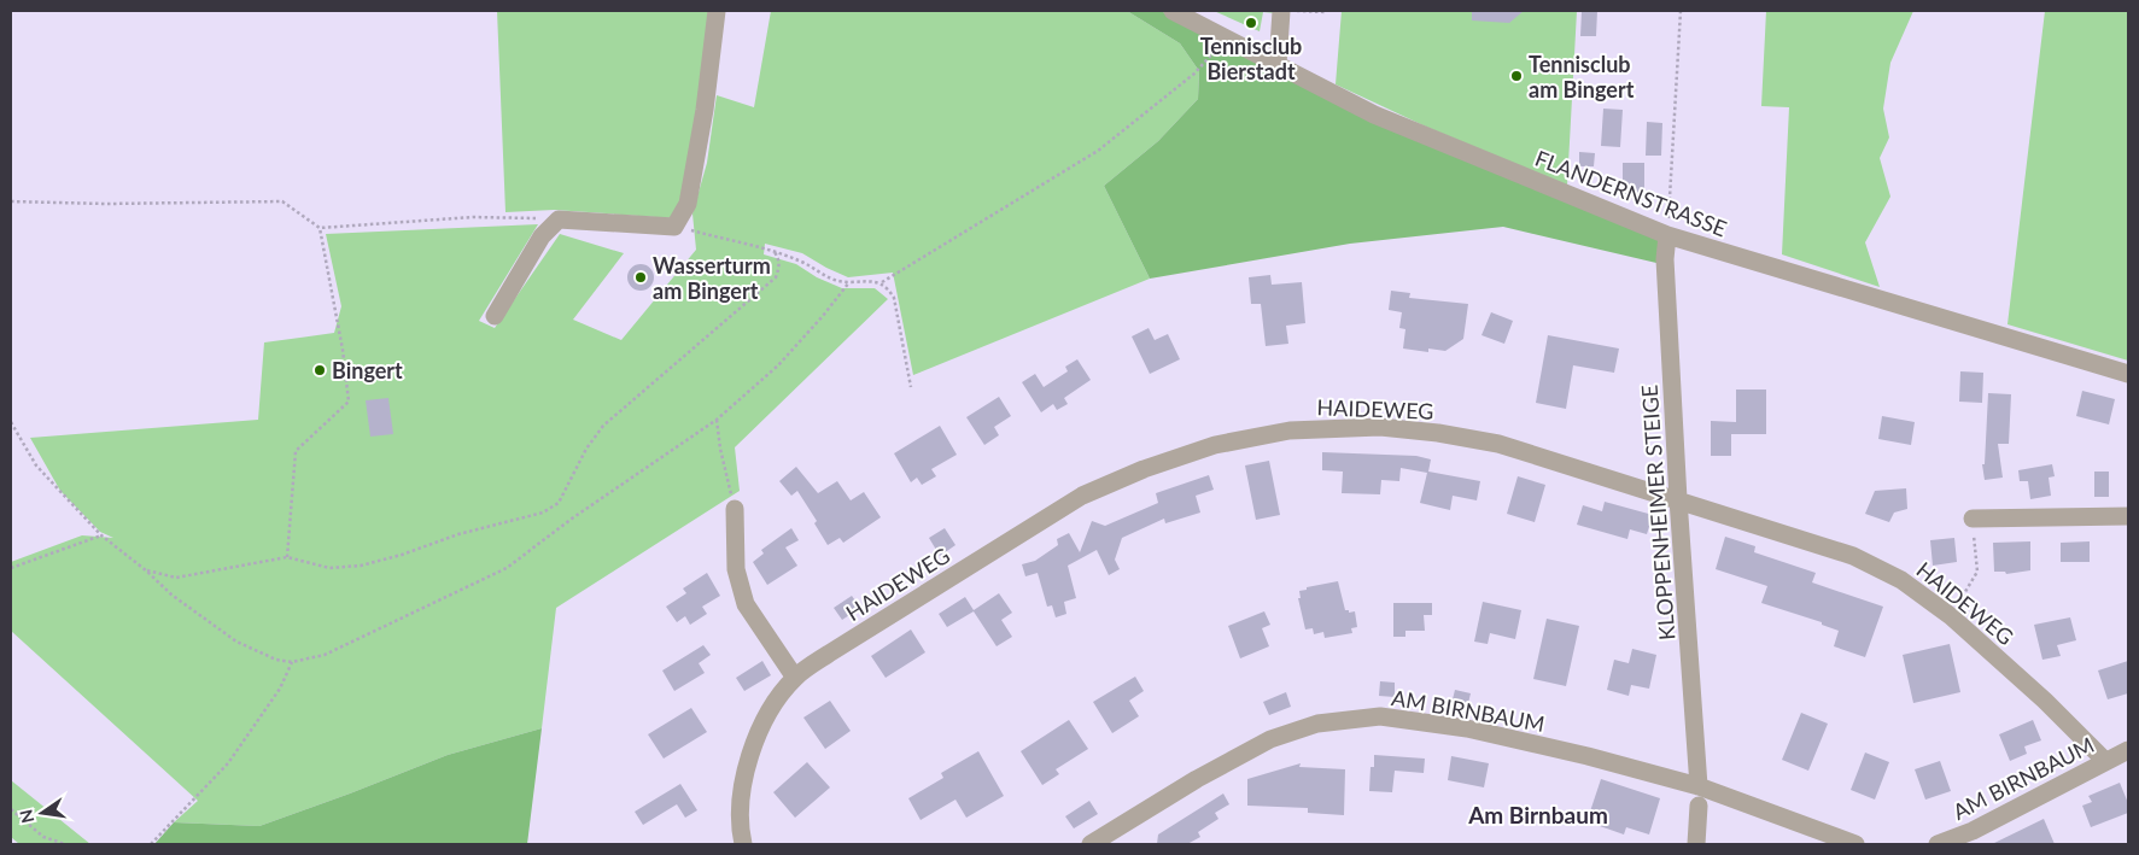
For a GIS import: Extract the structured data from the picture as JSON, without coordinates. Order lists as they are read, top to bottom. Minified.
{"streets":{"street":["FLANDERNSTRASSE","HAIDEWEG","KLOPPENHEIMER STEIGE","AM BIRNBAUM"]},"crossings":[["FLANDERNSTRASSE","KLOPPENHEIMER STEIGE"],["HAIDEWEG","KLOPPENHEIMER STEIGE"],["HAIDEWEG","AM BIRNBAUM"],["KLOPPENHEIMER STEIGE","AM BIRNBAUM"]],"districts":["Am Birnbaum"],"places":["Tennisclub Bierstadt","Tennisclub am Bingert","Wasserturm am Bingert","Bingert"],"north":"left"}
